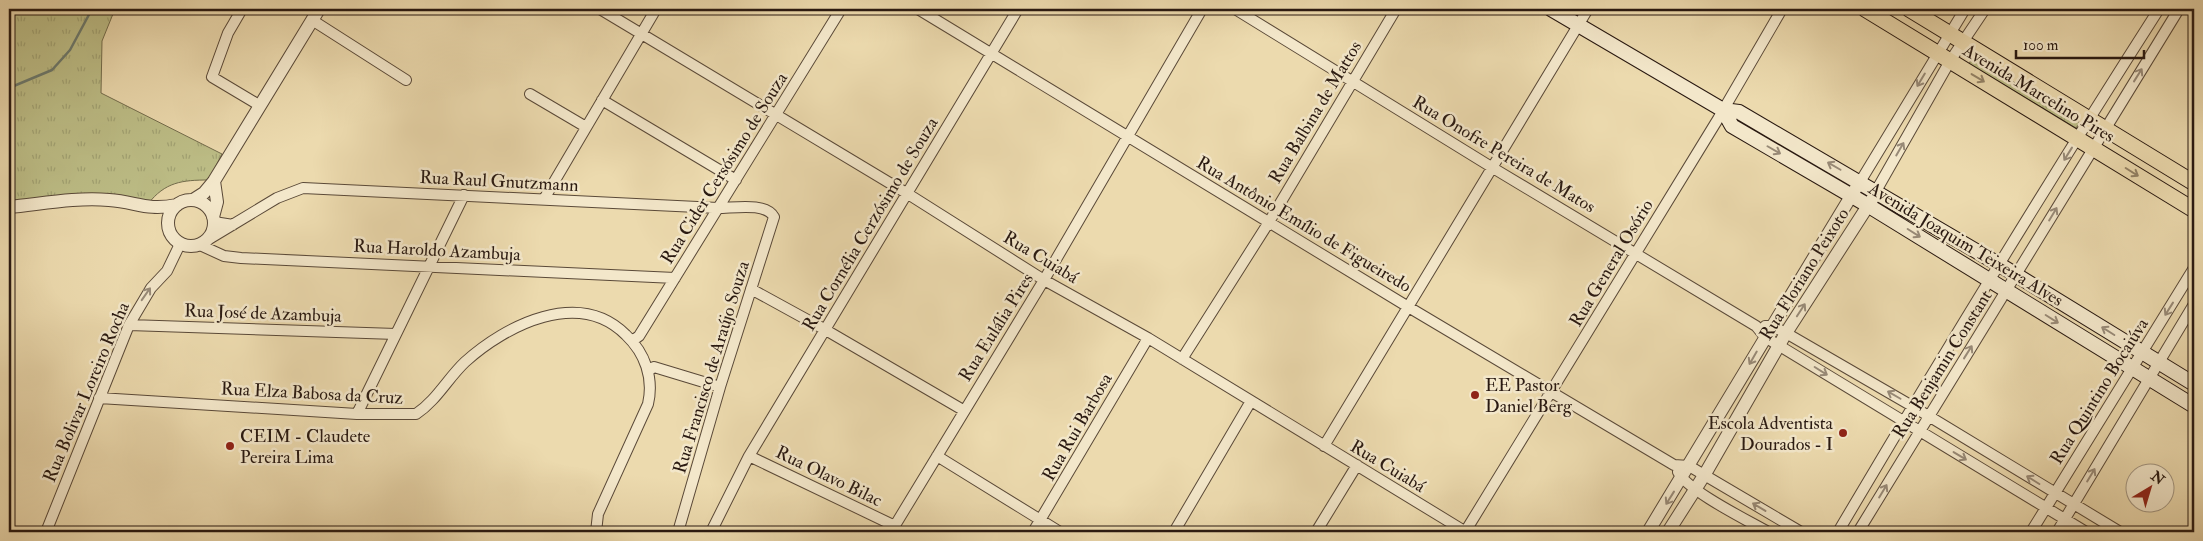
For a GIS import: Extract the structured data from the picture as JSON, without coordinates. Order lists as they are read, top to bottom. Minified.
{"streets":{"main road":["Avenida Marcelino Pires","Avenida Joaquim Teixeira Alves"],"street":["Rua Balbina de Mattos","Rua Onofre Pereira de Matos","Rua Cider Cersósimo de Souza","Rua Raul Gnutzmann","Rua Cornélia Cerzósimo de Souza","Rua Antônio Emílio de Figueiredo","Rua Haroldo Azambuja","Rua Cuiabá","Rua General Osório","Rua Floriano Peixoto","Rua José de Azambuja","Rua Eulália Pires","Rua Benjamin Constant","Rua Francisco de Araújo Souza","Rua Quintino Bocaiúva","Rua Bolivar Loreiro Rocha","Rua Elza Babosa da Cruz","Rua Rui Barbosa","Rua Olavo Bilac"]},"crossings":[["Avenida Marcelino Pires","Rua Floriano Peixoto"],["Avenida Marcelino Pires","Rua Benjamin Constant"],["Rua Balbina de Mattos","Rua Onofre Pereira de Matos"],["Rua Balbina de Mattos","Rua Antônio Emílio de Figueiredo"],["Rua Balbina de Mattos","Rua Cuiabá"],["Rua Onofre Pereira de Matos","Rua General Osório"],["Rua Onofre Pereira de Matos","Rua Floriano Peixoto"],["Rua Onofre Pereira de Matos","Rua Benjamin Constant"],["Rua Onofre Pereira de Matos","Rua Quintino Bocaiúva"],["Rua Cider Cersósimo de Souza","Rua Raul Gnutzmann"],["Rua Cider Cersósimo de Souza","Rua Haroldo Azambuja"],["Rua Cider Cersósimo de Souza","Rua Cuiabá"],["Rua Cider Cersósimo de Souza","Rua Elza Babosa da Cruz"],["Rua Raul Gnutzmann","Rua Haroldo Azambuja"],["Rua Raul Gnutzmann","Rua Francisco de Araújo Souza"],["Rua Raul Gnutzmann","Rua Bolivar Loreiro Rocha"],["Rua Cornélia Cerzósimo de Souza","Rua Antônio Emílio de Figueiredo"],["Rua Cornélia Cerzósimo de Souza","Rua Cuiabá"],["Rua Cornélia Cerzósimo de Souza","Rua Olavo Bilac"],["Rua Antônio Emílio de Figueiredo","Rua General Osório"],["Rua Antônio Emílio de Figueiredo","Rua Floriano Peixoto"],["Rua Antônio Emílio de Figueiredo","Rua Eulália Pires"],["Avenida Joaquim Teixeira Alves","Rua General Osório"],["Avenida Joaquim Teixeira Alves","Rua Floriano Peixoto"],["Avenida Joaquim Teixeira Alves","Rua Benjamin Constant"],["Avenida Joaquim Teixeira Alves","Rua Quintino Bocaiúva"],["Rua Haroldo Azambuja","Rua Bolivar Loreiro Rocha"],["Rua Cuiabá","Rua General Osório"],["Rua Cuiabá","Rua Eulália Pires"],["Rua Cuiabá","Rua Rui Barbosa"],["Rua José de Azambuja","Rua Bolivar Loreiro Rocha"],["Rua Eulália Pires","Rua Olavo Bilac"],["Rua Bolivar Loreiro Rocha","Rua Elza Babosa da Cruz"]],"places":["EE Pastor Daniel Berg","Escola Adventista Dourados - I","CEIM - Claudete Pereira Lima"],"scale_bar":"100 m","north":"top right"}
